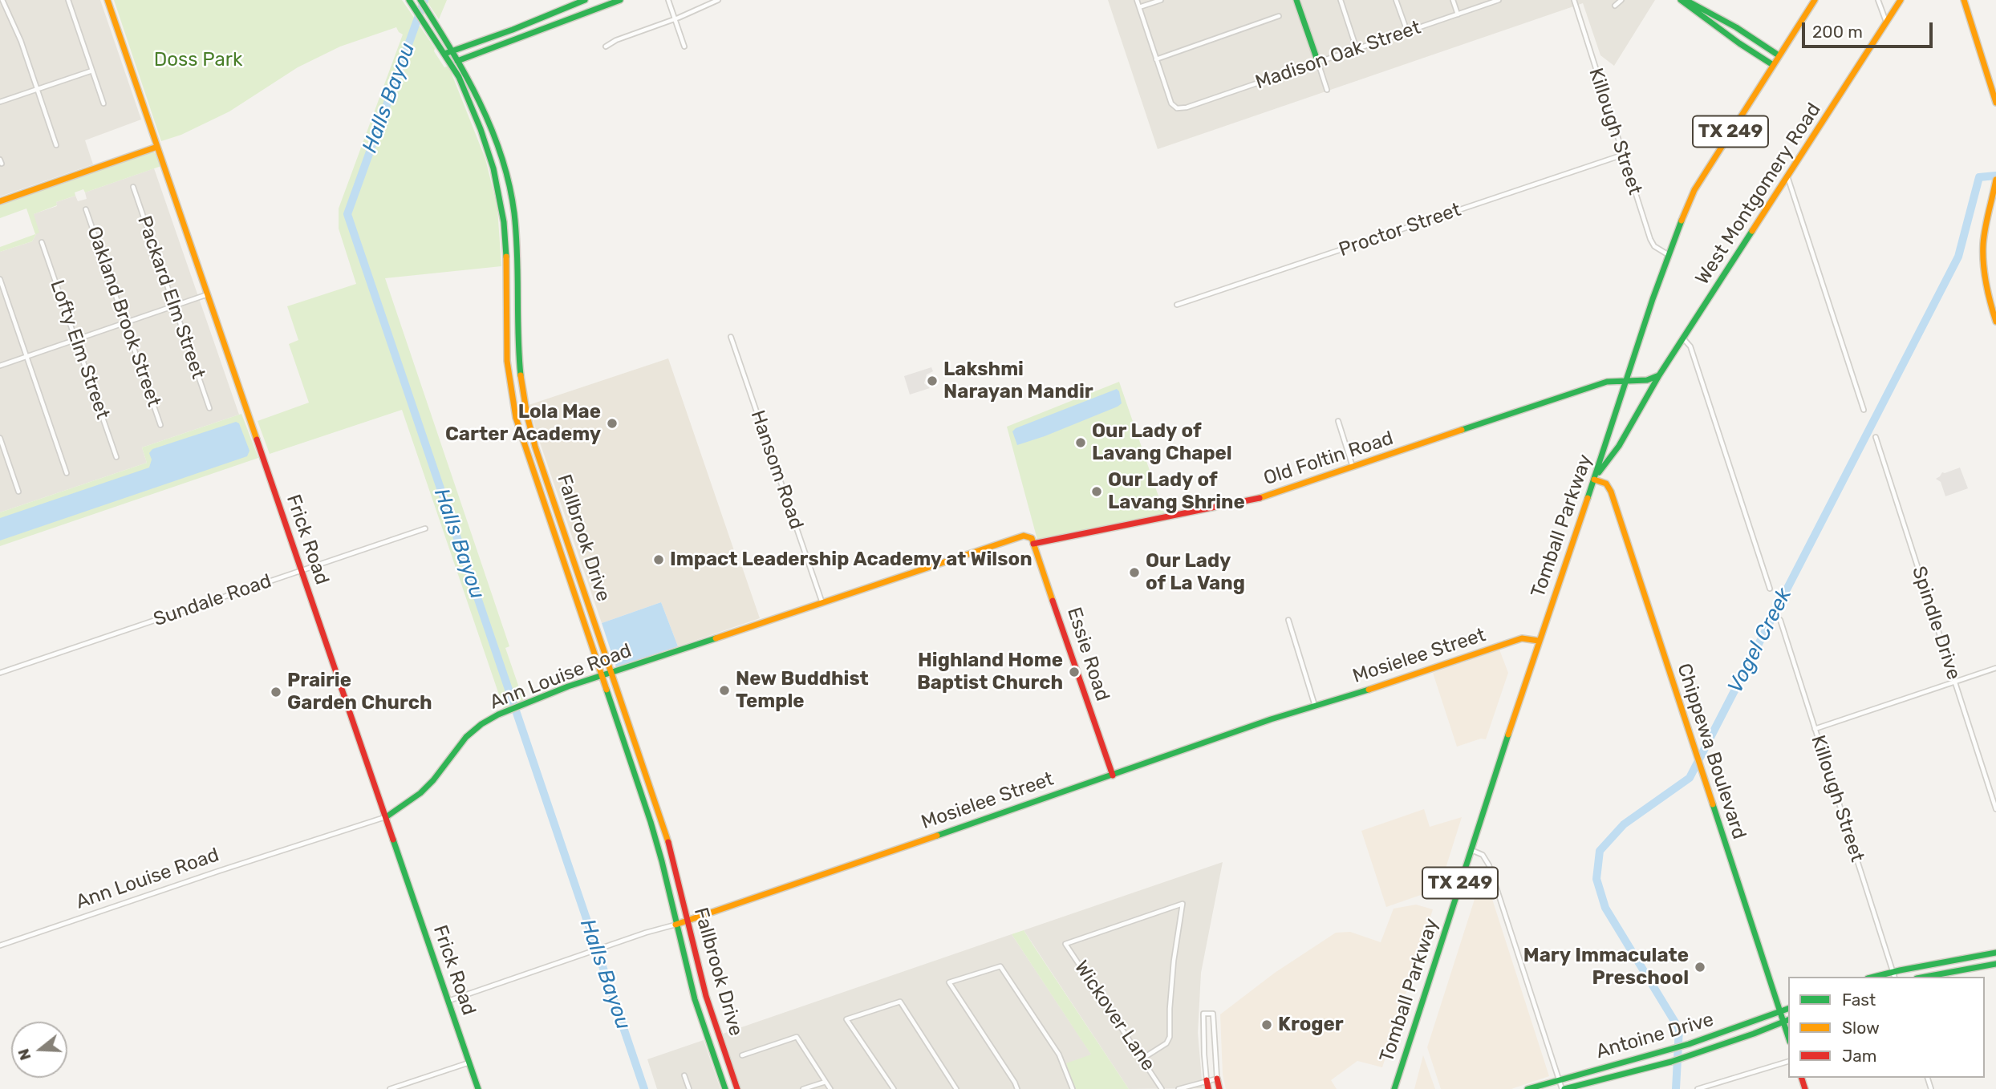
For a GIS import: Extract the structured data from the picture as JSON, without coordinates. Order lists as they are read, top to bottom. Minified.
{"streets":{"street":["Madison Oak Street","Killough Street","TX 249","West Montgomery Road","Proctor Street","Packard Elm Street","Oakland Brook Street","Lofty Elm Street","Old Foltin Road","Hansom Road","Tomball Parkway","Fallbrook Drive","Frick Road","Sundale Road","Spindle Drive","Essie Road","Mosielee Street","Ann Louise Road","Chippewa Boulevard","Wickover Lane","Antoine Drive"]},"crossings":[["Killough Street","Proctor Street"],["Killough Street","Tomball Parkway"],["West Montgomery Road","Tomball Parkway"],["West Montgomery Road","Chippewa Boulevard"],["Old Foltin Road","Tomball Parkway"],["Old Foltin Road","Essie Road"],["Old Foltin Road","Ann Louise Road"],["Hansom Road","Ann Louise Road"],["Tomball Parkway","Mosielee Street"],["Tomball Parkway","Chippewa Boulevard"],["Fallbrook Drive","Mosielee Street"],["Fallbrook Drive","Ann Louise Road"],["Frick Road","Sundale Road"],["Frick Road","Mosielee Street"],["Frick Road","Ann Louise Road"],["Essie Road","Mosielee Street"],["Essie Road","Ann Louise Road"],["Chippewa Boulevard","Antoine Drive"]],"water":["Halls Bayou","Vogel Creek"],"parks":["Doss Park"],"places":["Lakshmi Narayan Mandir","Lola Mae Carter Academy","Our Lady of Lavang Chapel","Our Lady of Lavang Shrine","Impact Leadership Academy at Wilson","Our Lady of La Vang","Highland Home Baptist Church","New Buddhist Temple","Prairie Garden Church","Mary Immaculate Preschool","Kroger"],"legend":["Fast","Slow","Jam"],"scale_bar":"200 m","north":"left"}
